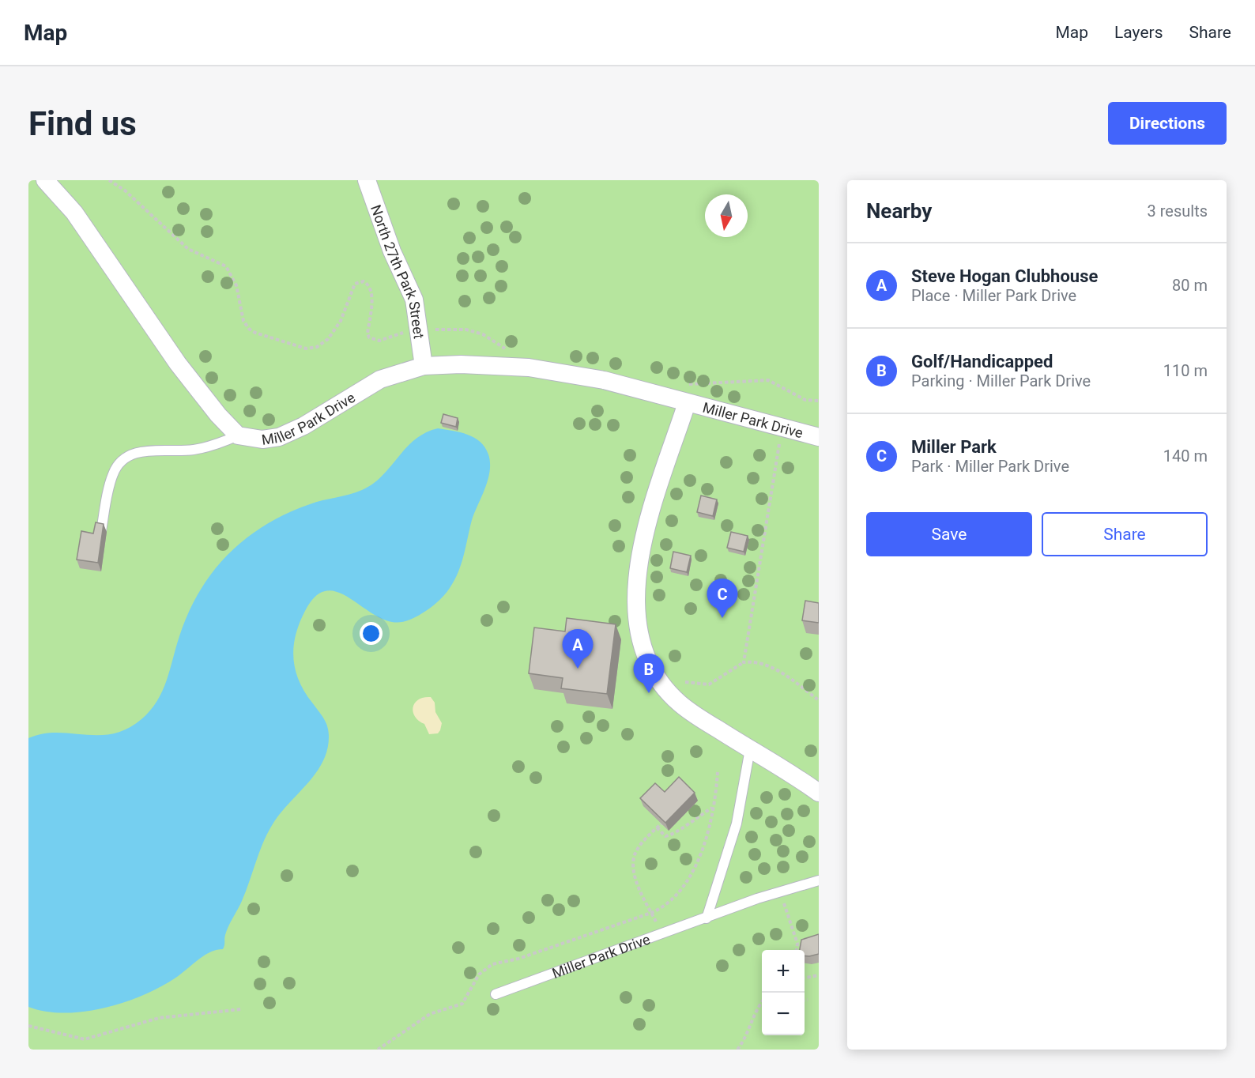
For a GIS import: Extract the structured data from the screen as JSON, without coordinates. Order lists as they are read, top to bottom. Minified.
{"streets":{"street":["North 27th Park Street","Miller Park Drive"]},"crossings":[["North 27th Park Street","Miller Park Drive"]],"north":"bottom","page":{"header":"Map","nav":["Map","Layers","Share"],"buttons":["Directions",["Save","Share"]],"title":"Find us","heading":["Nearby","3 results"],"list":[{"mark":"A","name":"Steve Hogan Clubhouse","note":"Place · Miller Park Drive","value":"80 m"},{"mark":"B","name":"Golf/Handicapped","note":"Parking · Miller Park Drive","value":"110 m"},{"mark":"C","name":"Miller Park","note":"Park · Miller Park Drive","value":"140 m"}],"pins":["C","A","B"],"map_buttons":["+","−"]}}
